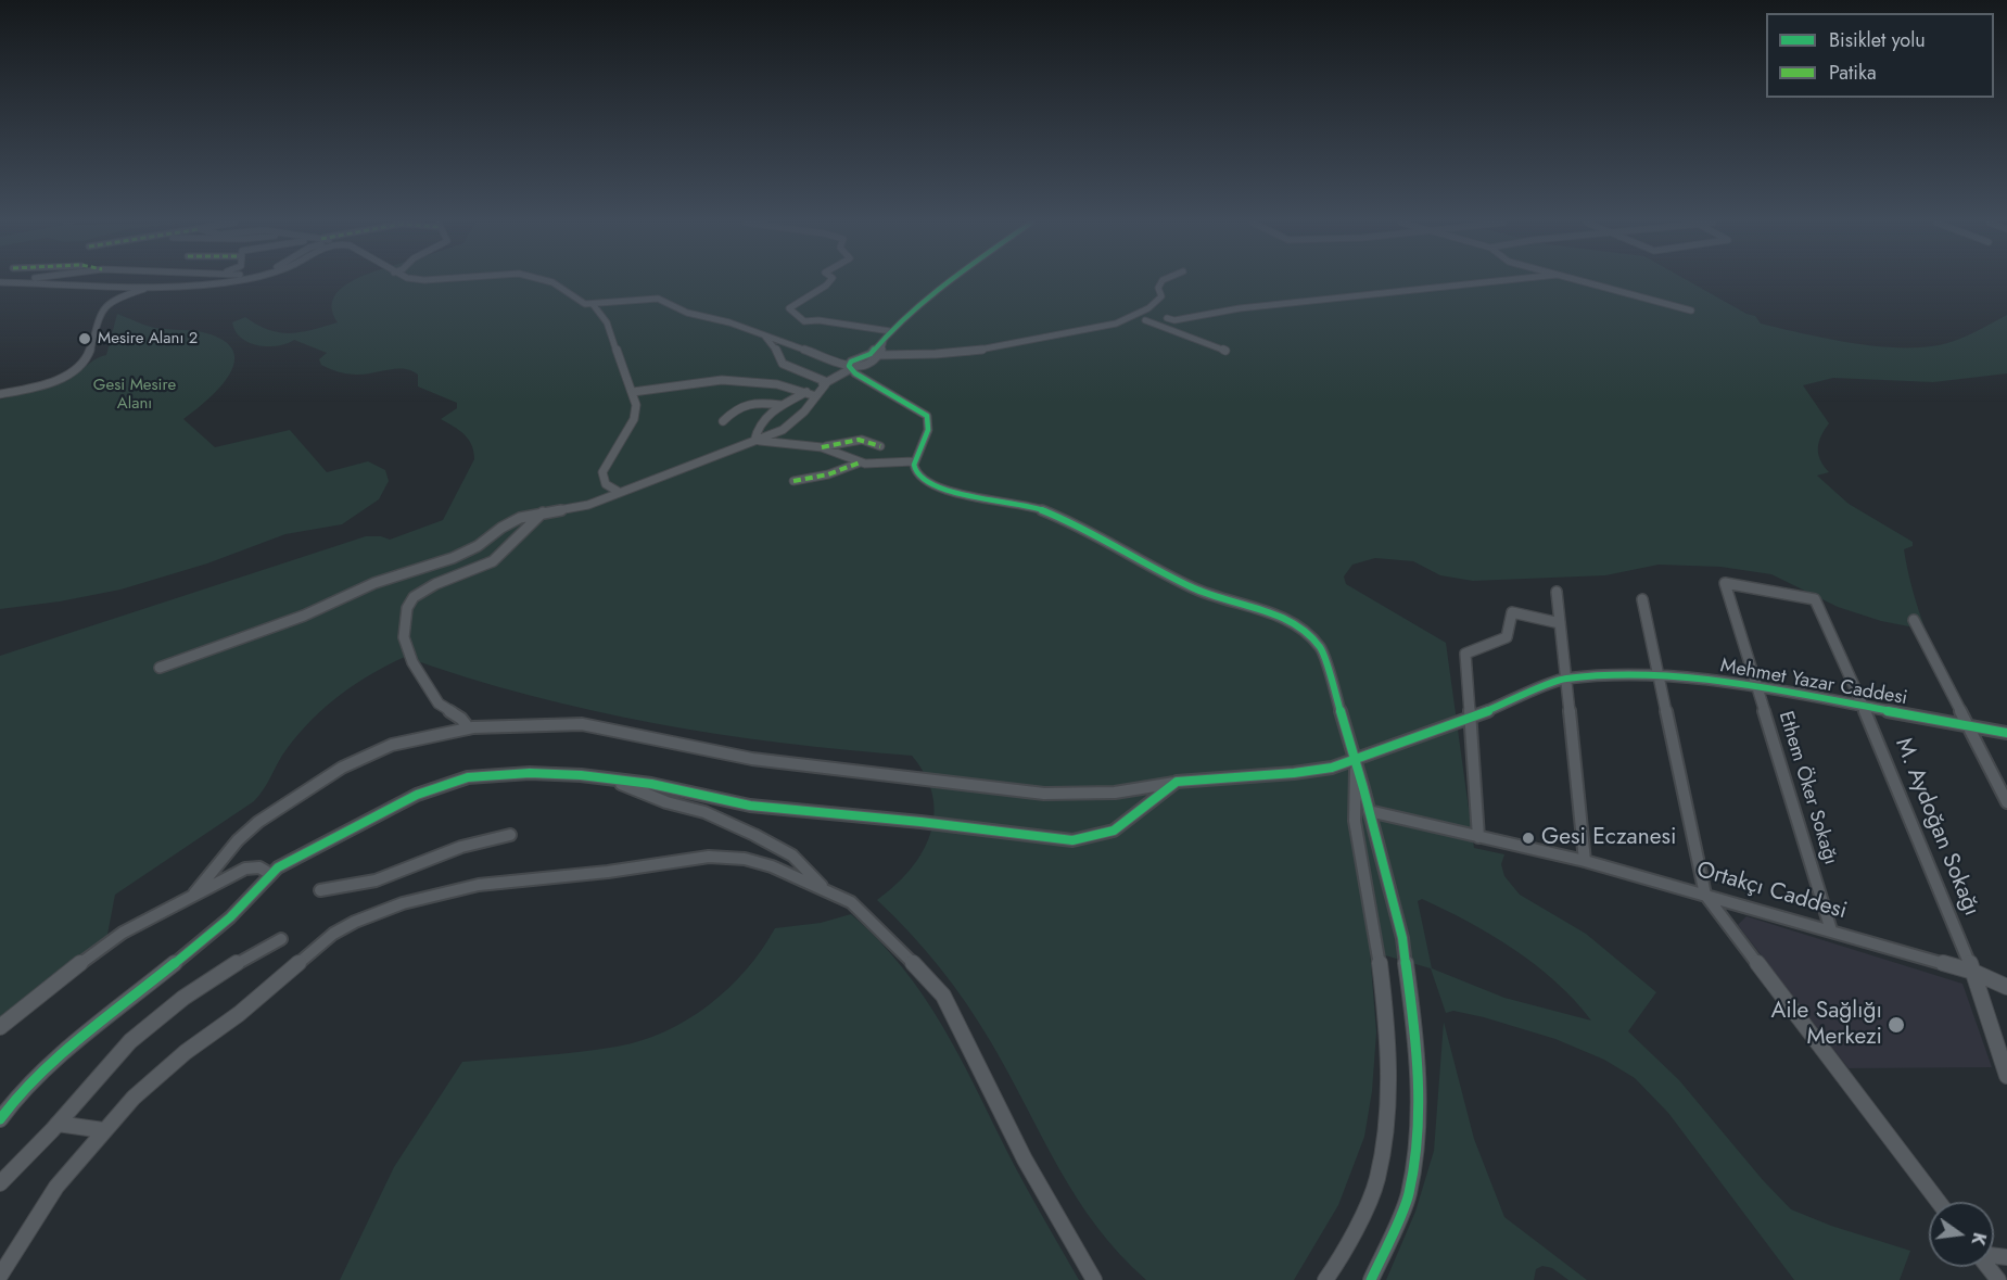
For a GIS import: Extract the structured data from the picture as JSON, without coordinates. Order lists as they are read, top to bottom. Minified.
{"streets":{"street":["Mehmet Yazar Caddesi","Ethem Öker Sokağı","M. Aydoğan Sokağı","Ortakçı Caddesi"]},"crossings":[["Mehmet Yazar Caddesi","Ethem Öker Sokağı"],["Mehmet Yazar Caddesi","M. Aydoğan Sokağı"],["Ethem Öker Sokağı","M. Aydoğan Sokağı"],["Ethem Öker Sokağı","Ortakçı Caddesi"],["M. Aydoğan Sokağı","Ortakçı Caddesi"]],"parks":["Gesi Mesire Alanı"],"places":["Mesire Alanı 2","Gesi Eczanesi","Aile Sağlığı Merkezi"],"legend":["Bisiklet yolu","Patika"],"north":"right"}
